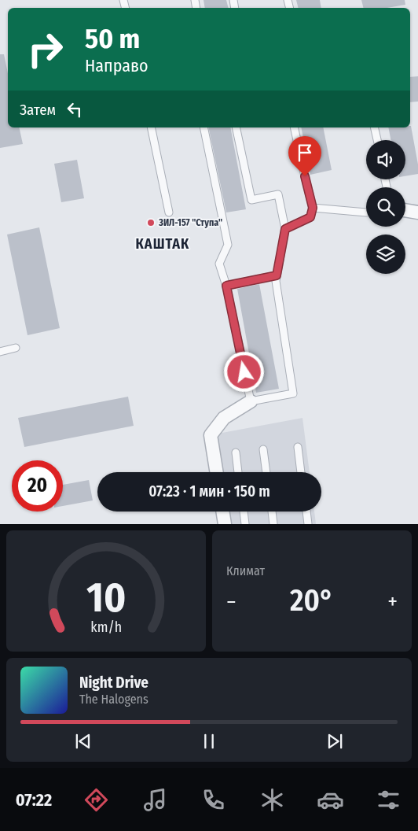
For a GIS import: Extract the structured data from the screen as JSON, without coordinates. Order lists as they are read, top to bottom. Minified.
{"districts":["КАШТАК"],"places":["ЗИЛ-157 \"Ступа\""],"page":{"turn":["50 m","Направо"],"then":"Затем","limit":"20","trip":"07:23 · 1 мин · 150 m","tile":"Климат","heat":["−","20°","+"],"song":["Night Drive","The Halogens"],"tabs":"07:22","gauge":["10","km/h"]}}
